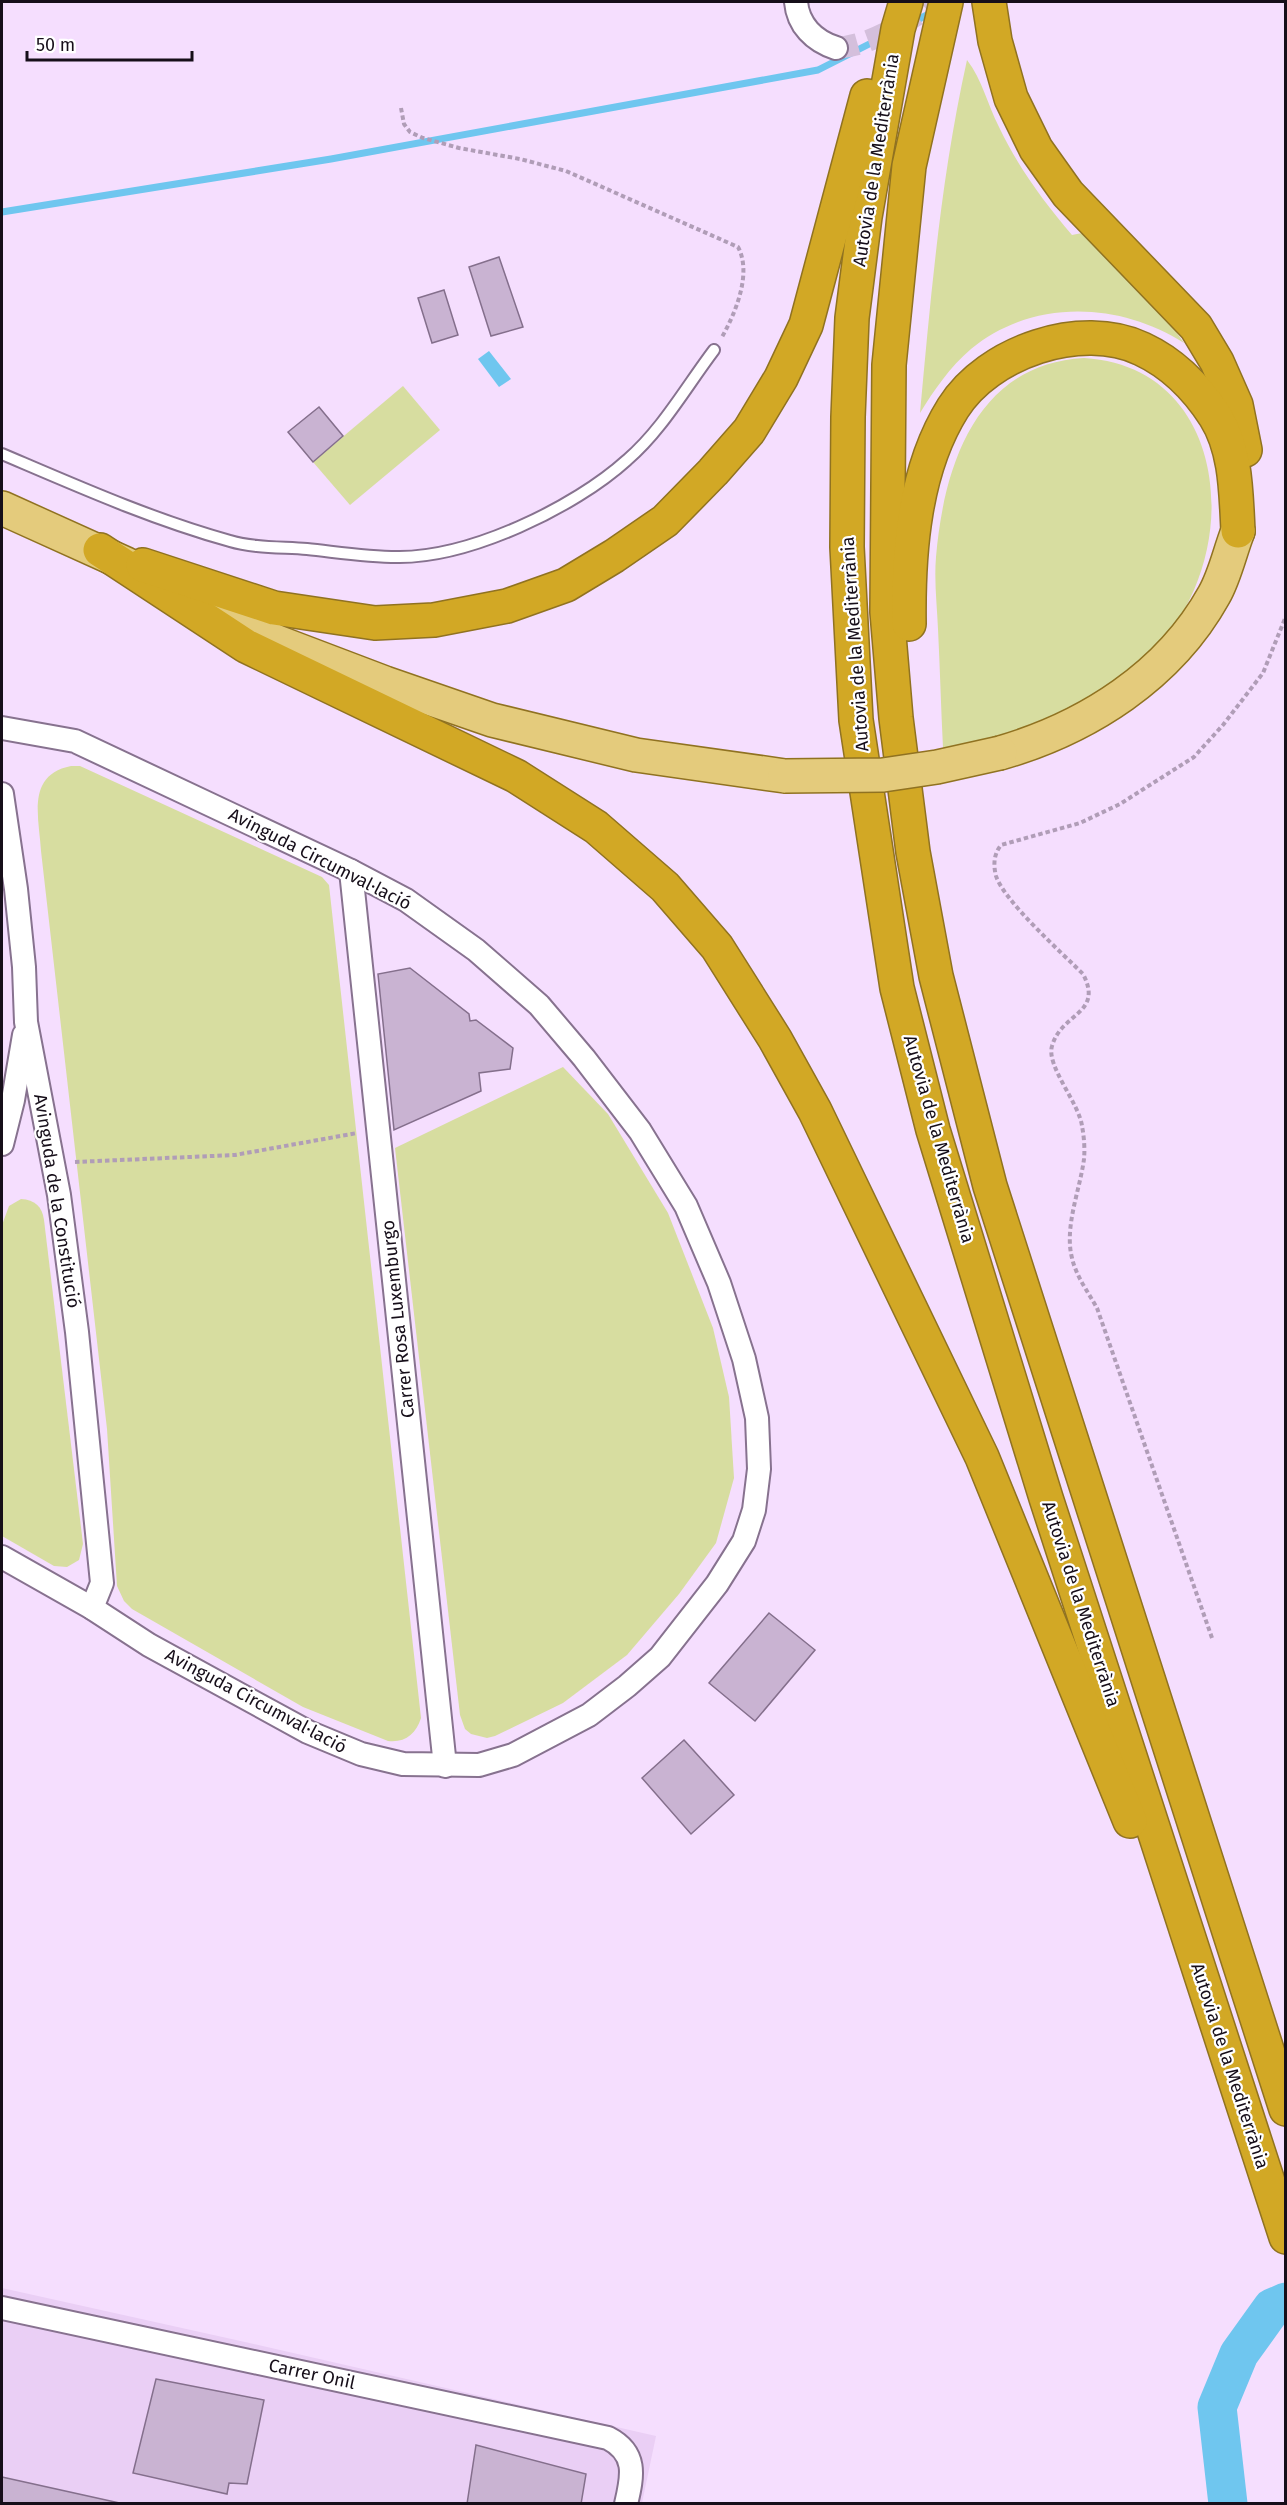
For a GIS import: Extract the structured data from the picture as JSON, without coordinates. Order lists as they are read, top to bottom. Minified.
{"streets":{"highway":["Autovia de la Mediterrània"],"street":["Avinguda Circumval·lació","Avinguda de la Constitució","Carrer Rosa Luxemburgo","Carrer Onil"]},"crossings":[["Avinguda Circumval·lació","Avinguda de la Constitució"],["Avinguda Circumval·lació","Carrer Rosa Luxemburgo"]],"scale_bar":"50 m"}
